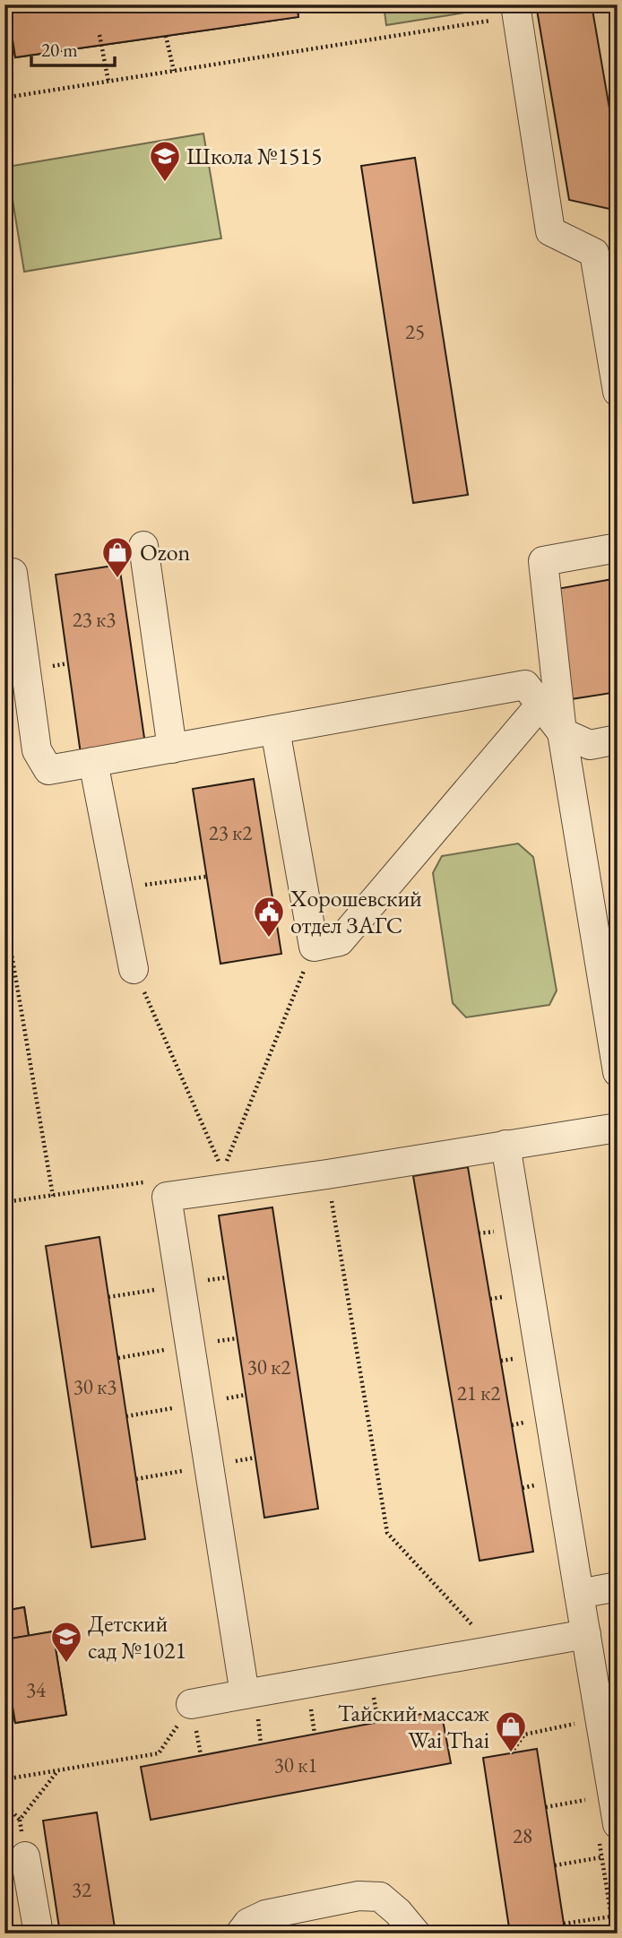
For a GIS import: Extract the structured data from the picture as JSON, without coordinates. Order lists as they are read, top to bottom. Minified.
{"places":{"school or university":["Школа №1515","Детский сад №1021"],"shop":["Ozon","Тайский массаж Wai Thai"],"public building":["Хорошевский отдел ЗАГС"]},"house_numbers":["25","23 к3","23 к2","30 к2","30 к3","21 к2","34","30 к1","28","32"],"scale_bar":"20 m"}
